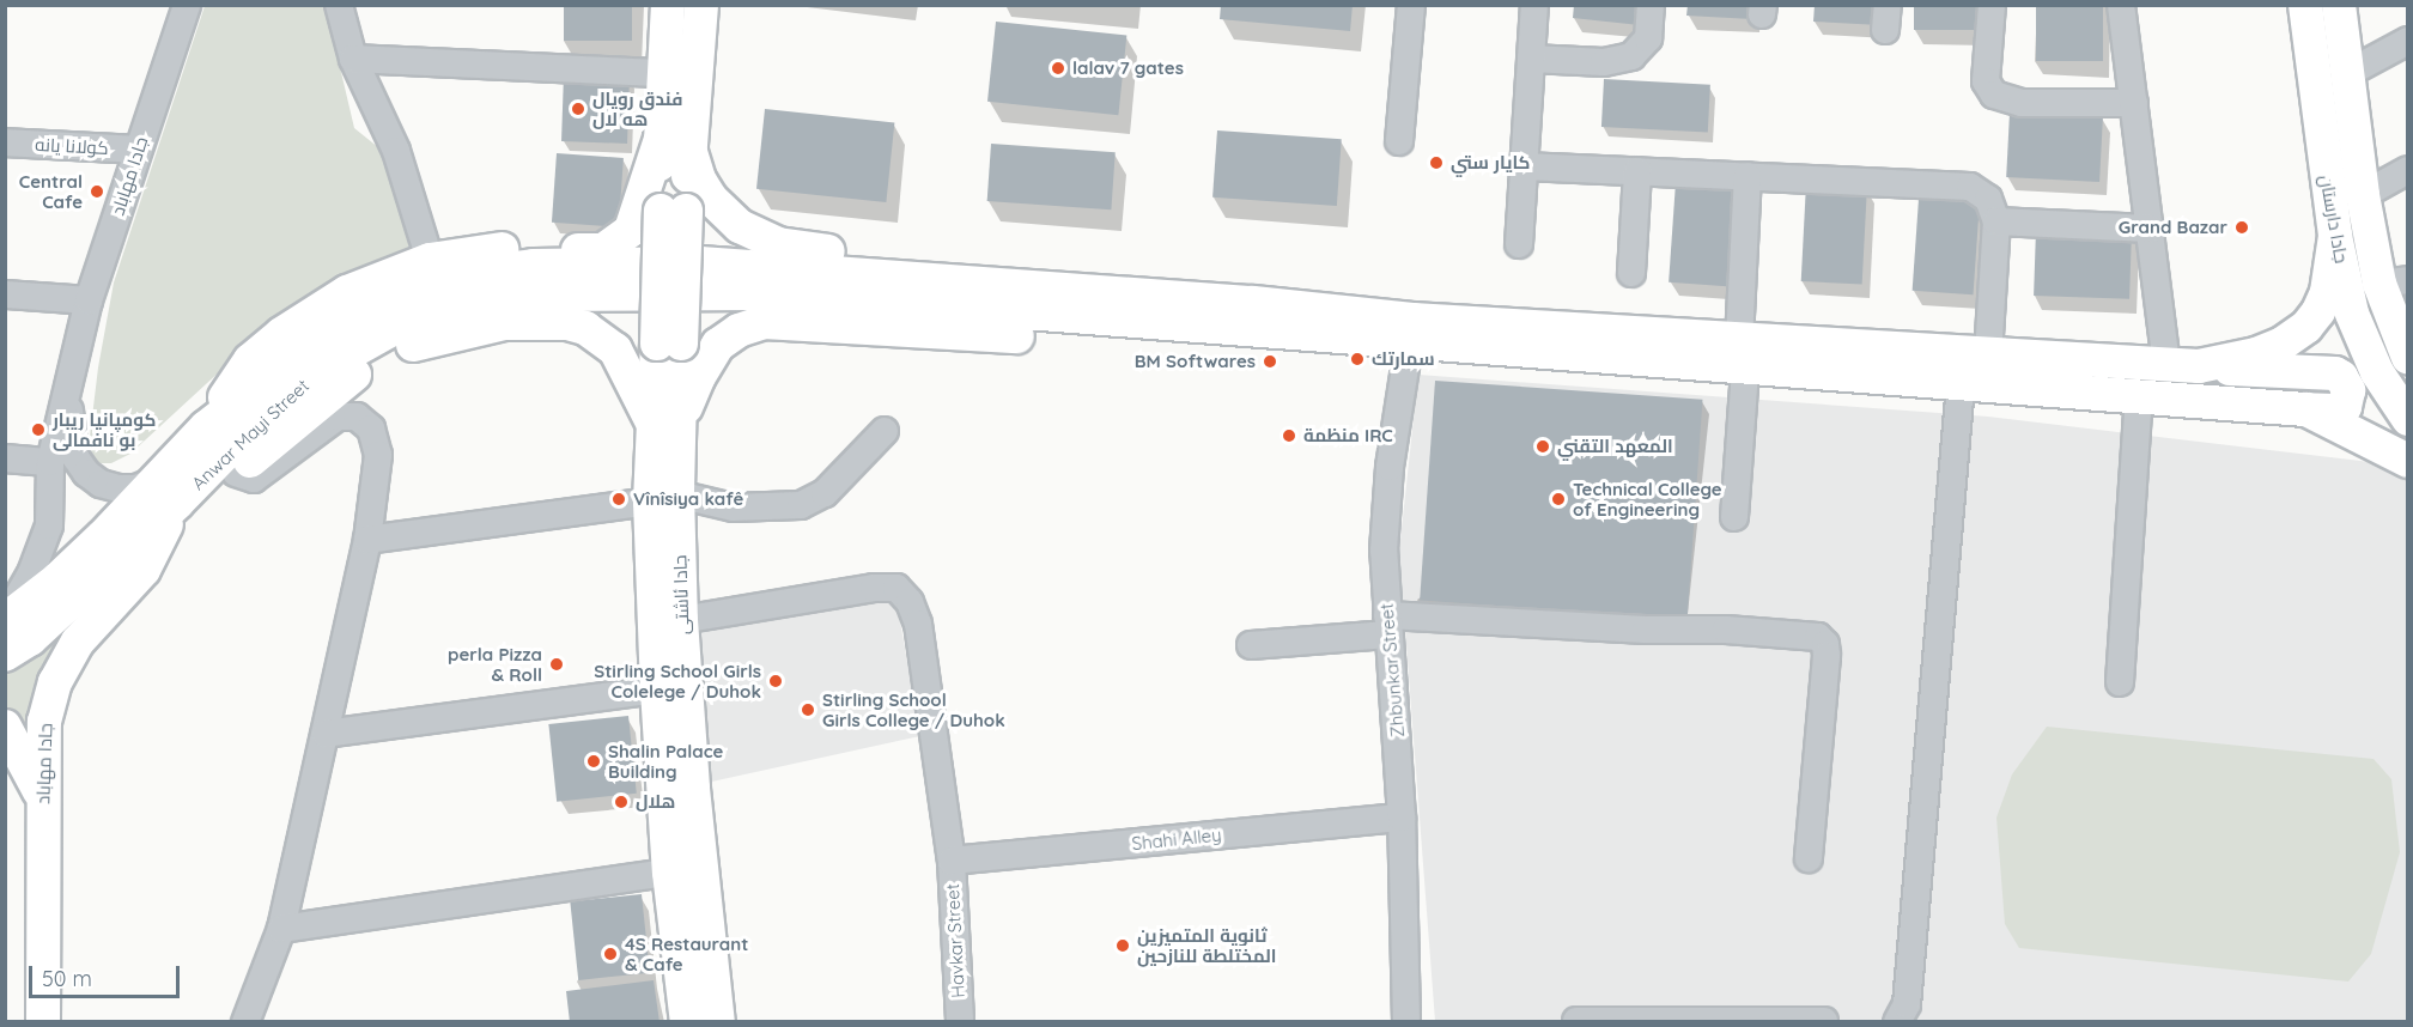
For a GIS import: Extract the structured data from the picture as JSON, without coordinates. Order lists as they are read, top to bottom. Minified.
{"streets":{"main road":["جادا مهاباد","جادا دارستان","Anwar Mayi Street","جادا ئاشتی"],"street":["کولانا یانه","Zhbunkar Street","Shahi Alley","Havkar Street"]},"crossings":[["کولانا یانه","جادا مهاباد"],["جادا مهاباد","Anwar Mayi Street"],["جادا ئاشتی","Havkar Street"],["Zhbunkar Street","Shahi Alley"],["Shahi Alley","Havkar Street"]],"places":["lalav 7 gates","فندق رويال هه لال","كايار ستي","Central Cafe","Grand Bazar","سمارتك","BM Softwares","كومپانيا ريبار بو نافمالى","منظمة IRC","المعهد التقني","Vînîsiya kafê","Technical College of Engineering","perla Pizza & Roll","Stirling School Girls Colelege / Duhok","Stirling School Girls College / Duhok","Shalin Palace Building","هلال","ثانوية المتميزين المختلطة للنازحين","4S Restaurant & Cafe"],"scale_bar":"50 m"}
